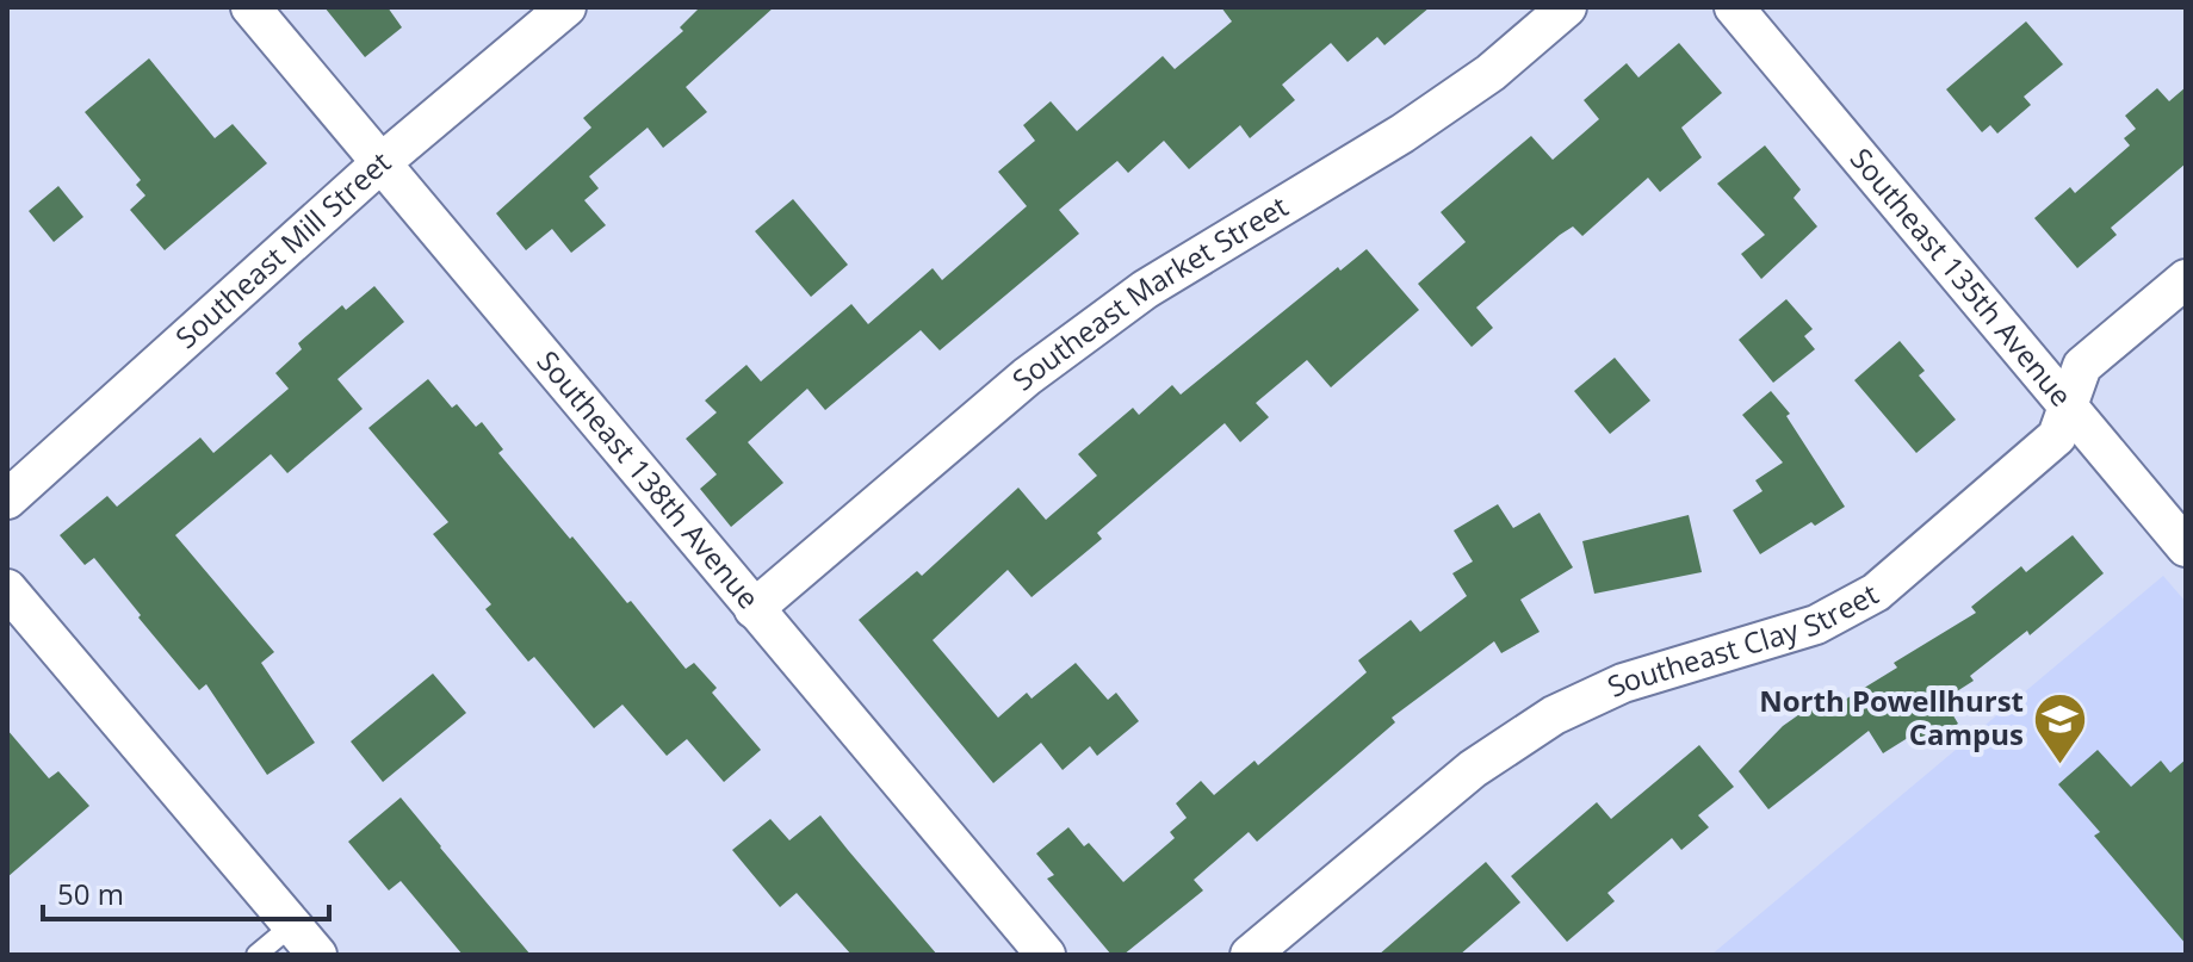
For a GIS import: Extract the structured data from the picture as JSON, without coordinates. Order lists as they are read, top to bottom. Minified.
{"streets":{"street":["Southeast Mill Street","Southeast 135th Avenue","Southeast Market Street","Southeast 138th Avenue","Southeast Clay Street"]},"crossings":[["Southeast Mill Street","Southeast 138th Avenue"],["Southeast 135th Avenue","Southeast Clay Street"],["Southeast Market Street","Southeast 138th Avenue"]],"places":{"school or university":["North Powellhurst Campus"]},"scale_bar":"50 m"}
